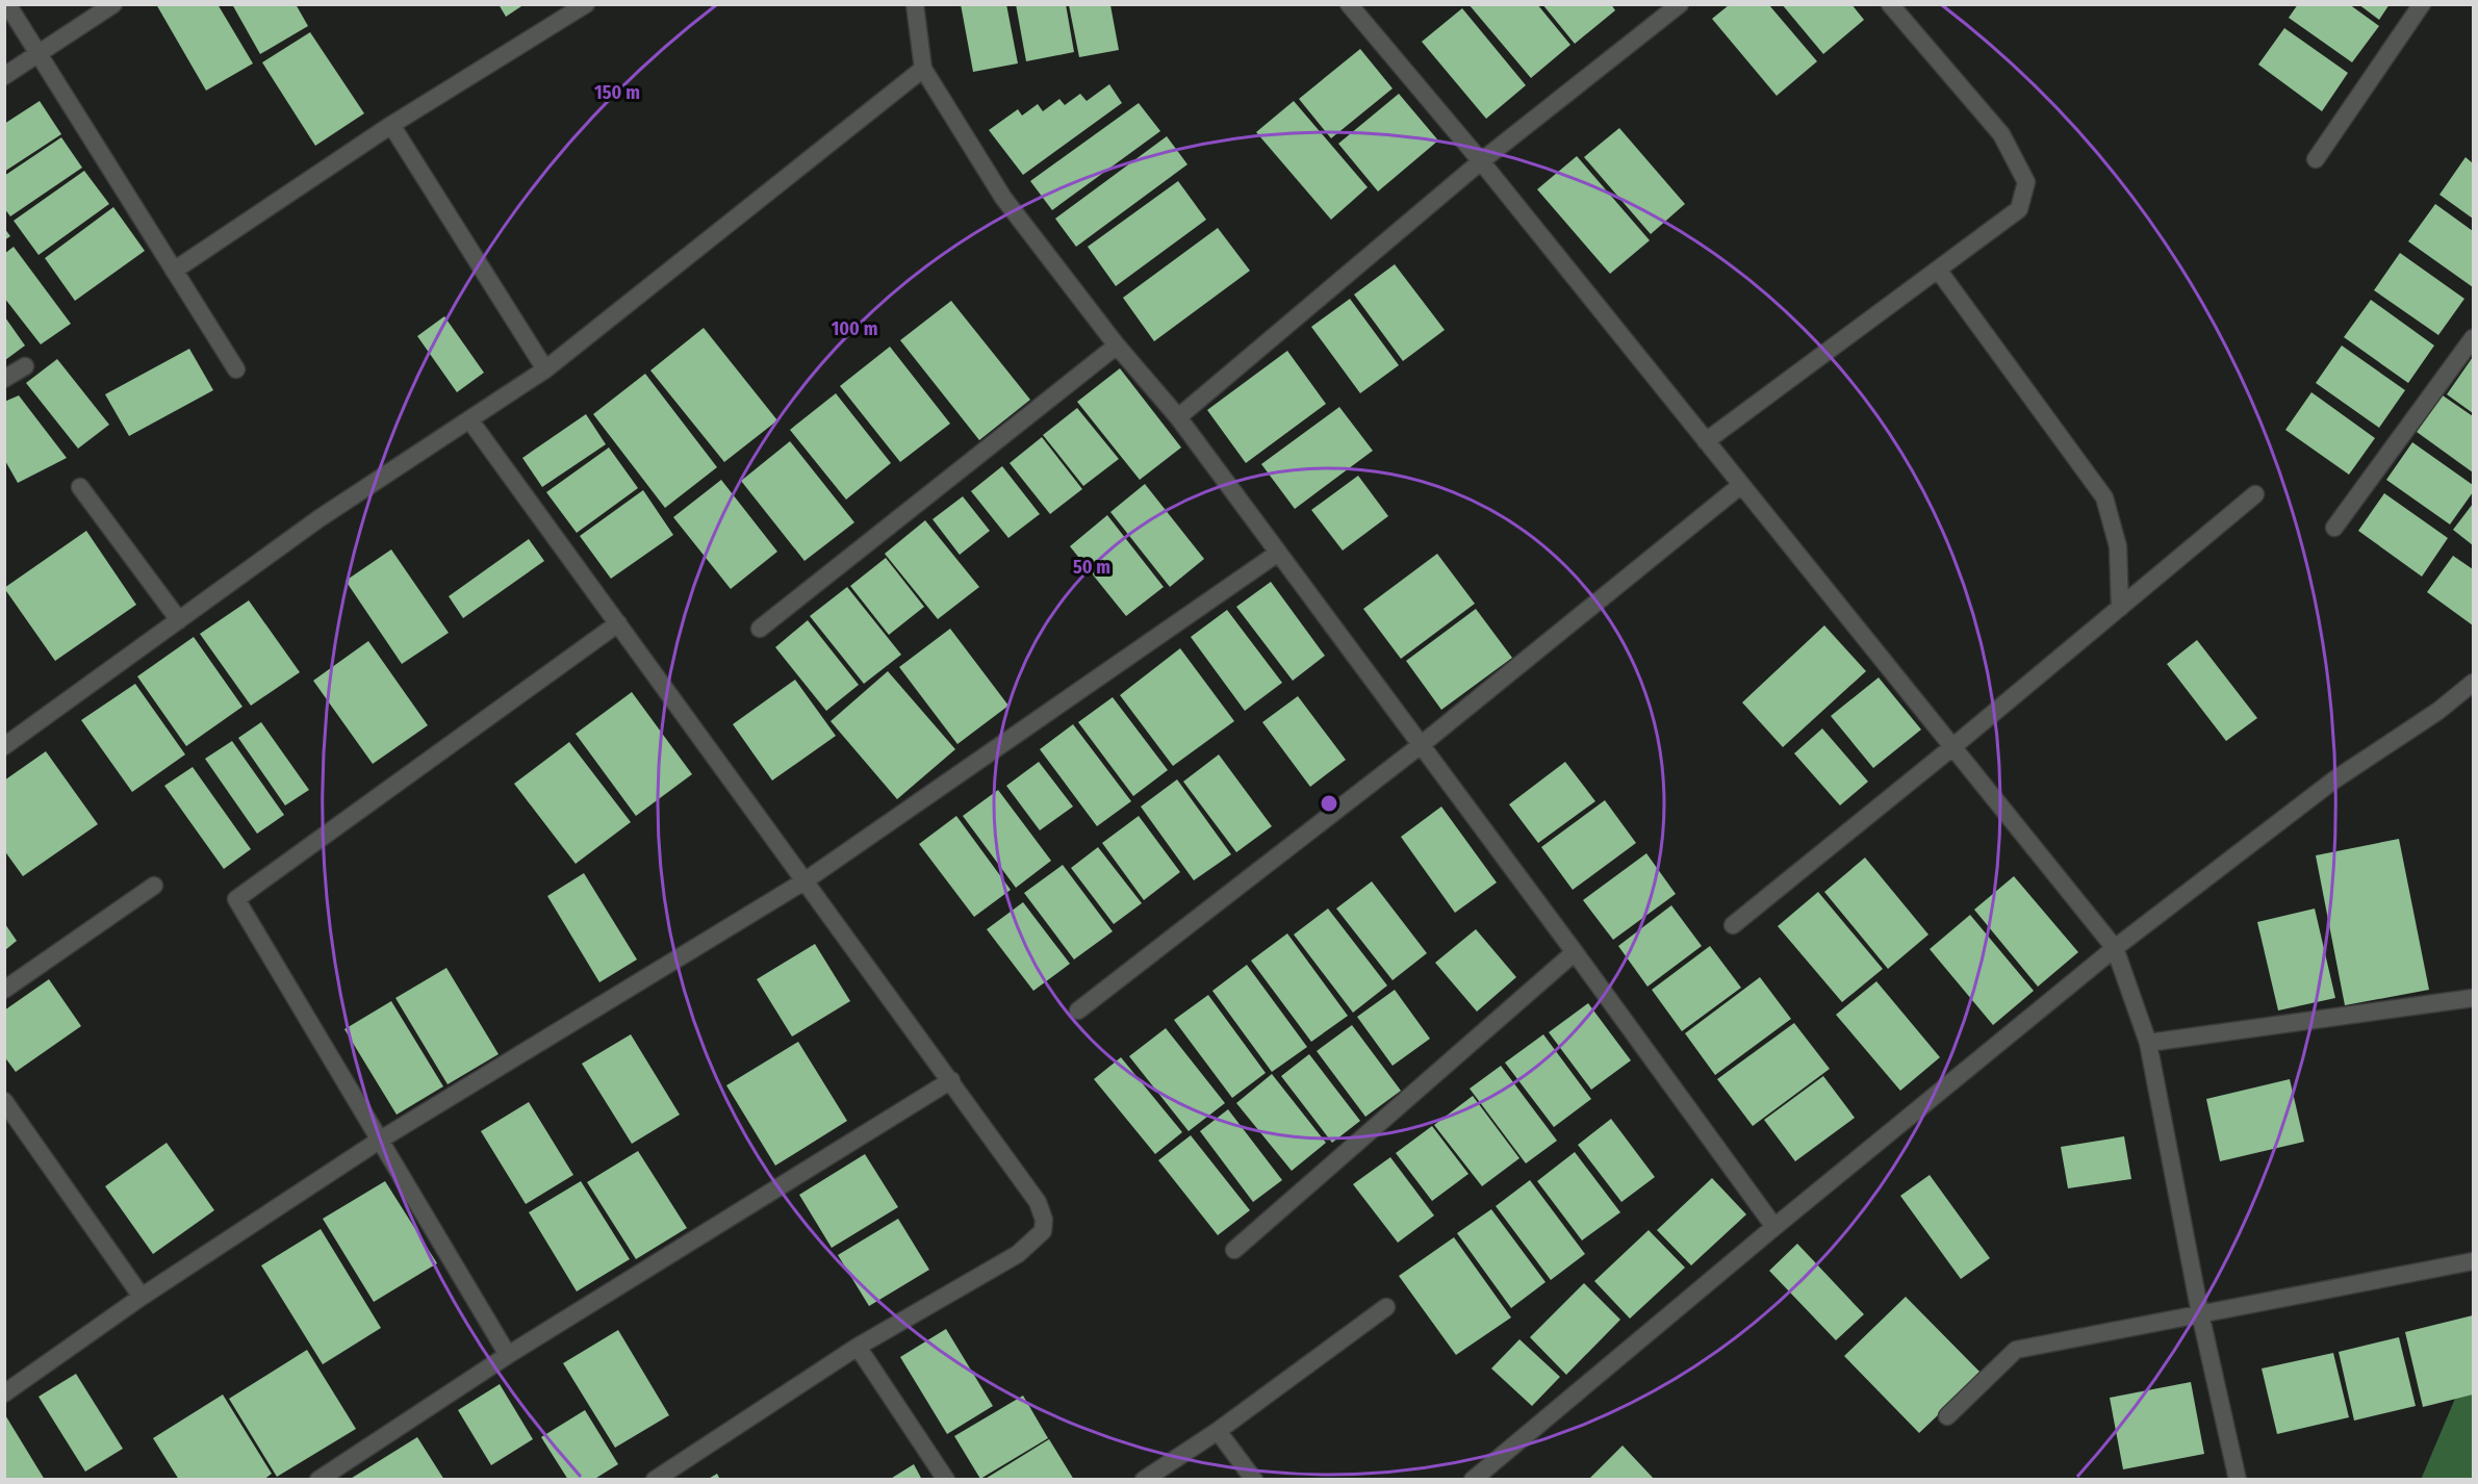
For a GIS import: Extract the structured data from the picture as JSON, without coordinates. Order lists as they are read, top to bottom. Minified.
{"rings":["150 m","100 m","50 m"]}
